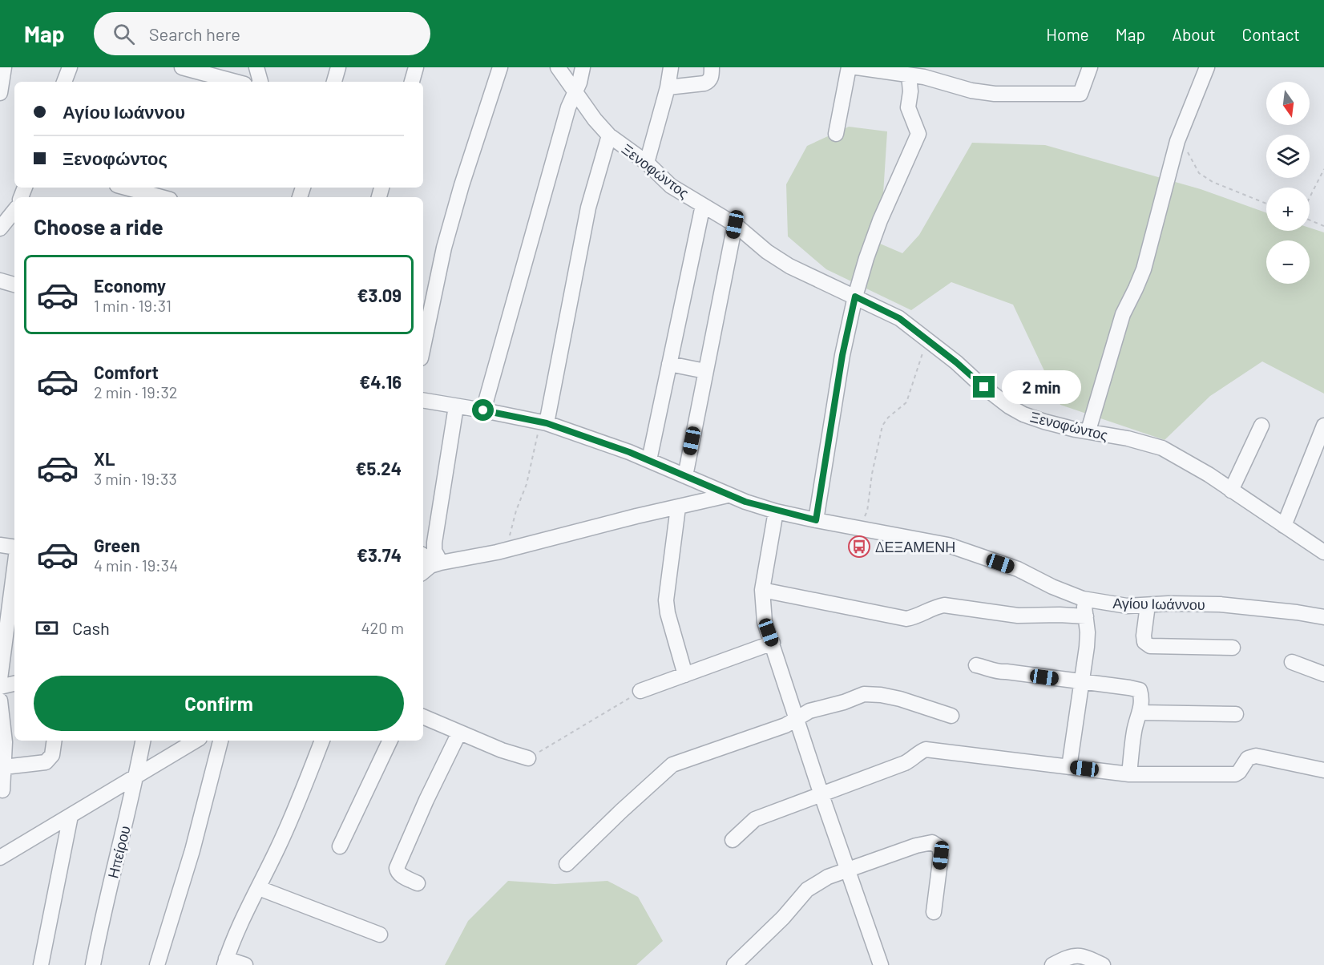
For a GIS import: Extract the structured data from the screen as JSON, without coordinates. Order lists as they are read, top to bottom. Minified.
{"streets":{"street":["Ξενοφώντος","Αγίου Ιωάννου","Ηπείρου"]},"places":{"bus stop":["ΔΕΞΑΜΕΝΗ"]},"north":"bottom","page":{"header":"Map","search":"Search here","nav":["Home","Map","About","Contact"],"map_buttons":["+","−"],"banner":["Αγίου Ιωάννου","Ξενοφώντος"],"heading":"Choose a ride","list":[{"name":"Economy","note":"1 min · 19:31","value":"€3.09"},{"name":"Comfort","note":"2 min · 19:32","value":"€4.16"},{"name":"XL","note":"3 min · 19:33","value":"€5.24"},{"name":"Green","note":"4 min · 19:34","value":"€3.74"}],"bubble":"2 min","pay":["Cash","420 m"],"buttons":"Confirm"}}
